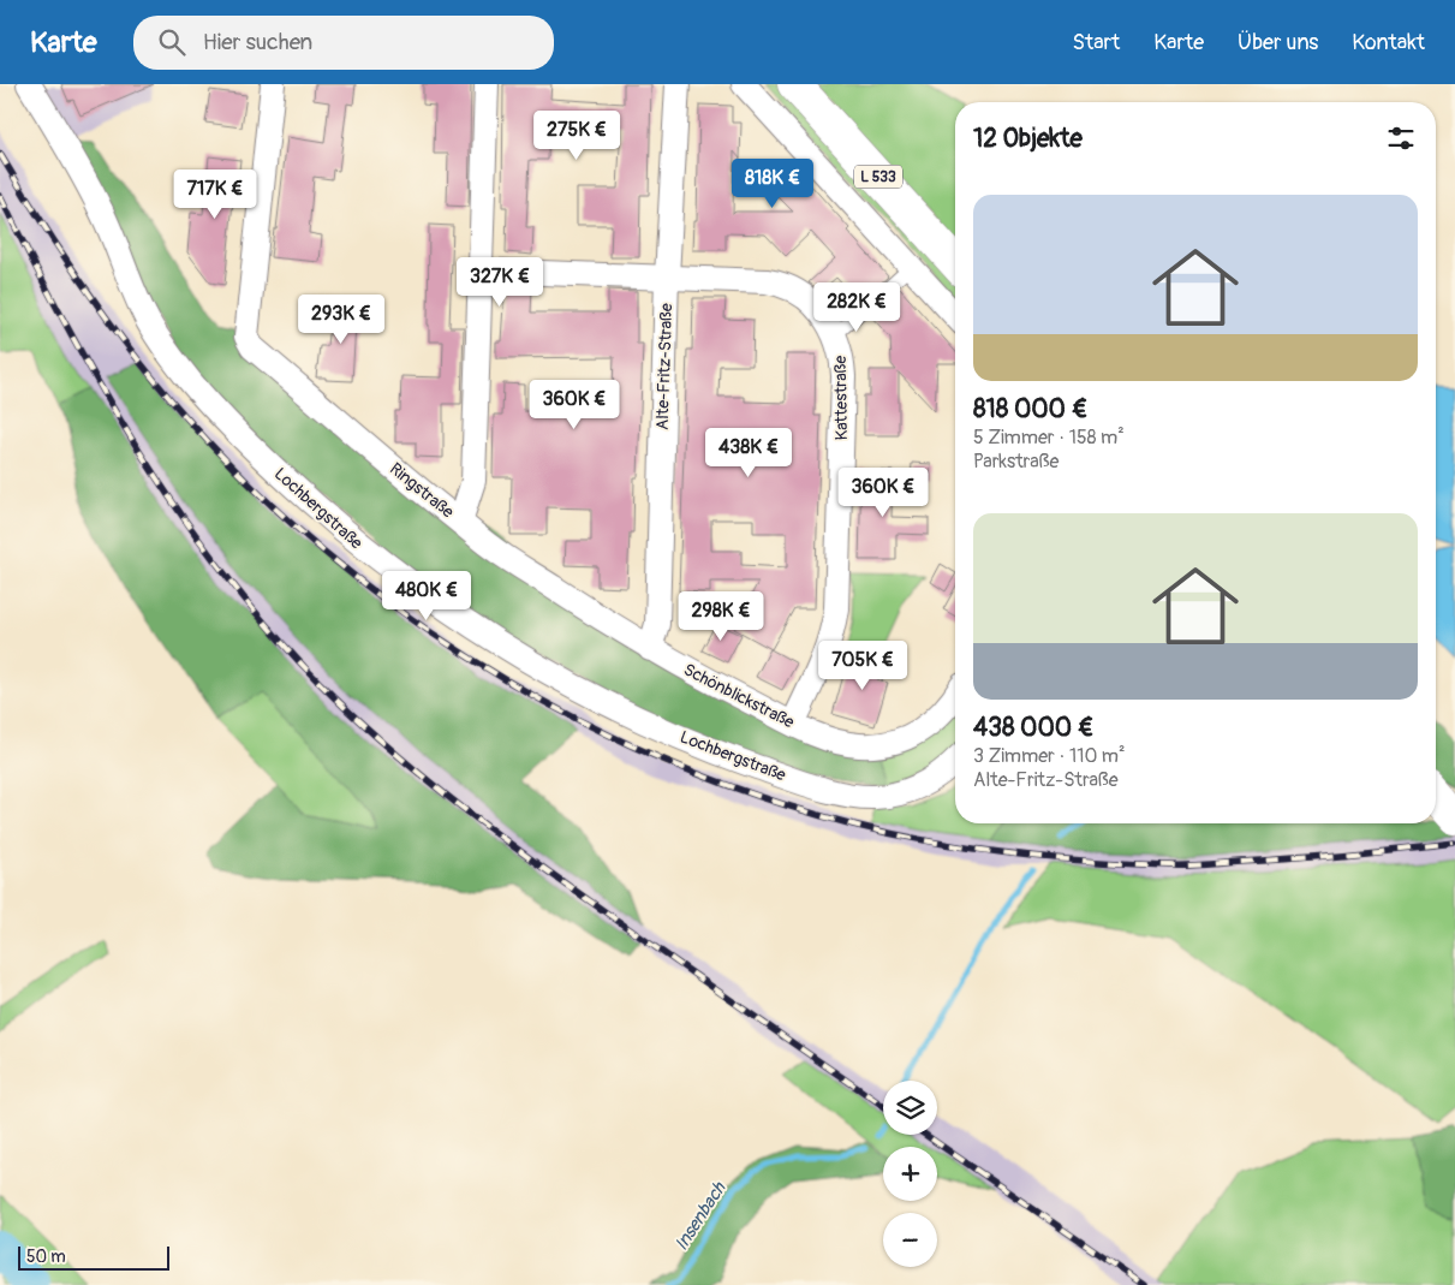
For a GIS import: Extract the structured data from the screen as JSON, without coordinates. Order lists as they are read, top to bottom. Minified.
{"streets":{"main road":["L 533"],"street":["Alte-Fritz-Straße","Kattestraße","Ringstraße","Lochbergstraße","Schönblickstraße"]},"crossings":[["Alte-Fritz-Straße","Kattestraße"],["Alte-Fritz-Straße","Schönblickstraße"],["Kattestraße","Ringstraße"],["Kattestraße","Schönblickstraße"],["Ringstraße","Schönblickstraße"]],"water":["Insenbach"],"scale_bar":"50 m","page":{"header":"Karte","search":"Hier suchen","nav":["Start","Karte","Über uns","Kontakt"],"heading":"12 Objekte","price":["275K €","818K €","717K €","327K €","282K €","293K €","360K €","438K €","360K €","480K €","298K €","705K €"],"list":[{"name":"818 000 €","note":"5 Zimmer · 158 m² · Parkstraße"},{"name":"438 000 €","note":"3 Zimmer · 110 m² · Alte-Fritz-Straße"}],"map_buttons":["+","−"],"scale":"50 m"}}
